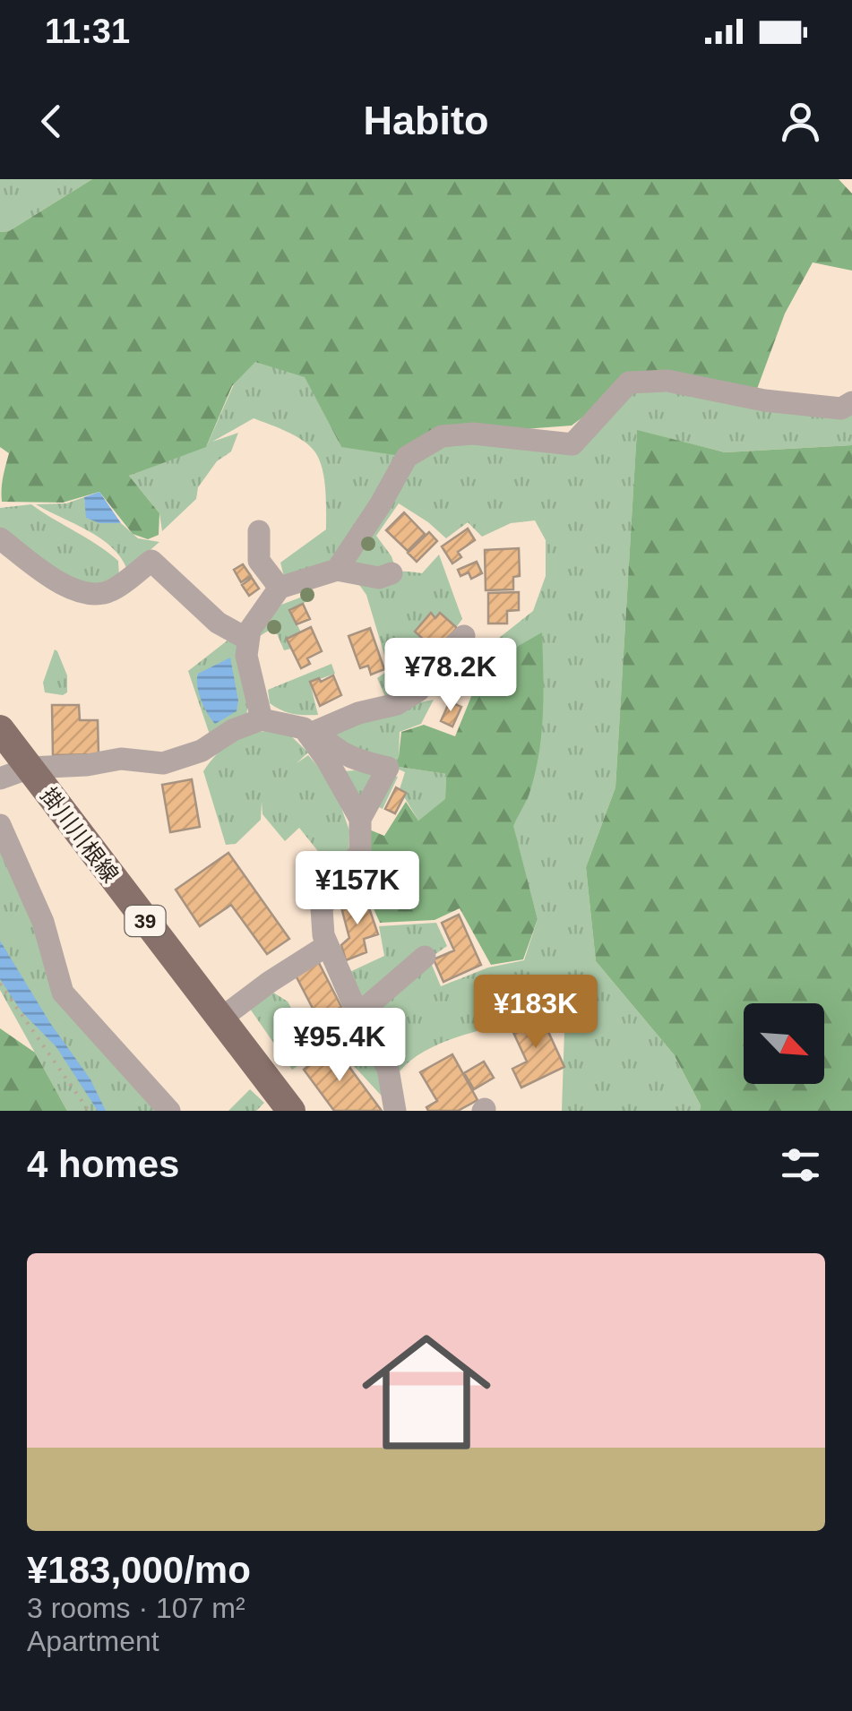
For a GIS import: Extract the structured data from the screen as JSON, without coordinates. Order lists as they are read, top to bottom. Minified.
{"streets":{"main road":["掛川川根線","39"]},"north":"bottom right","page":{"status":"11:31","header":"Habito","price":["¥78.2K","¥157K","¥183K","¥95.4K"],"heading":"4 homes","list":[{"name":"¥183,000/mo","note":"3 rooms · 107 m² · Apartment"}]}}
